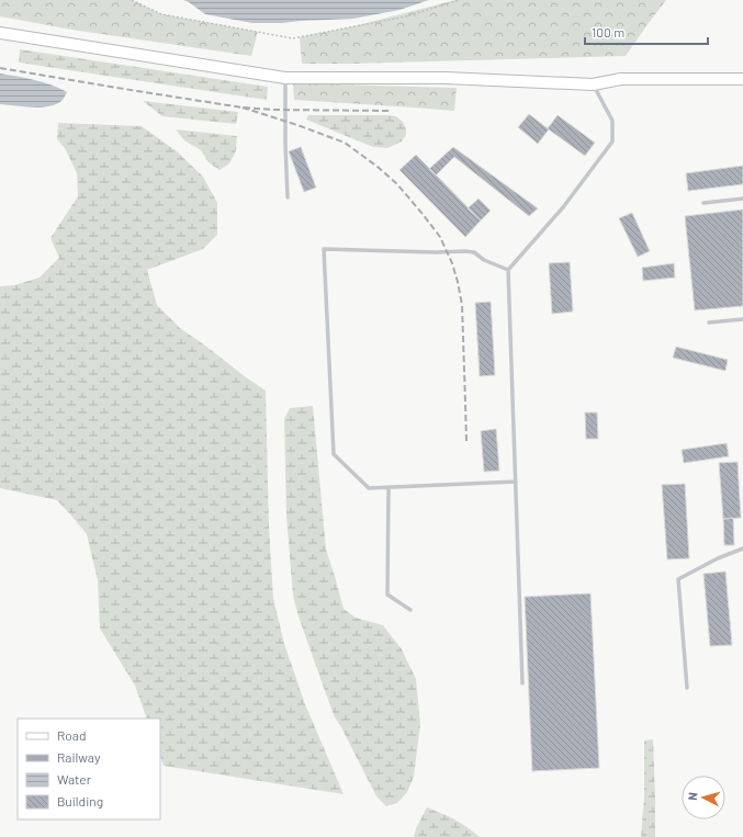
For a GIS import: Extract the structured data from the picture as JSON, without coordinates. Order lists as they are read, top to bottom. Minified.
{"legend":["Road","Railway","Water","Building"],"scale_bar":"100 m","north":"left"}
